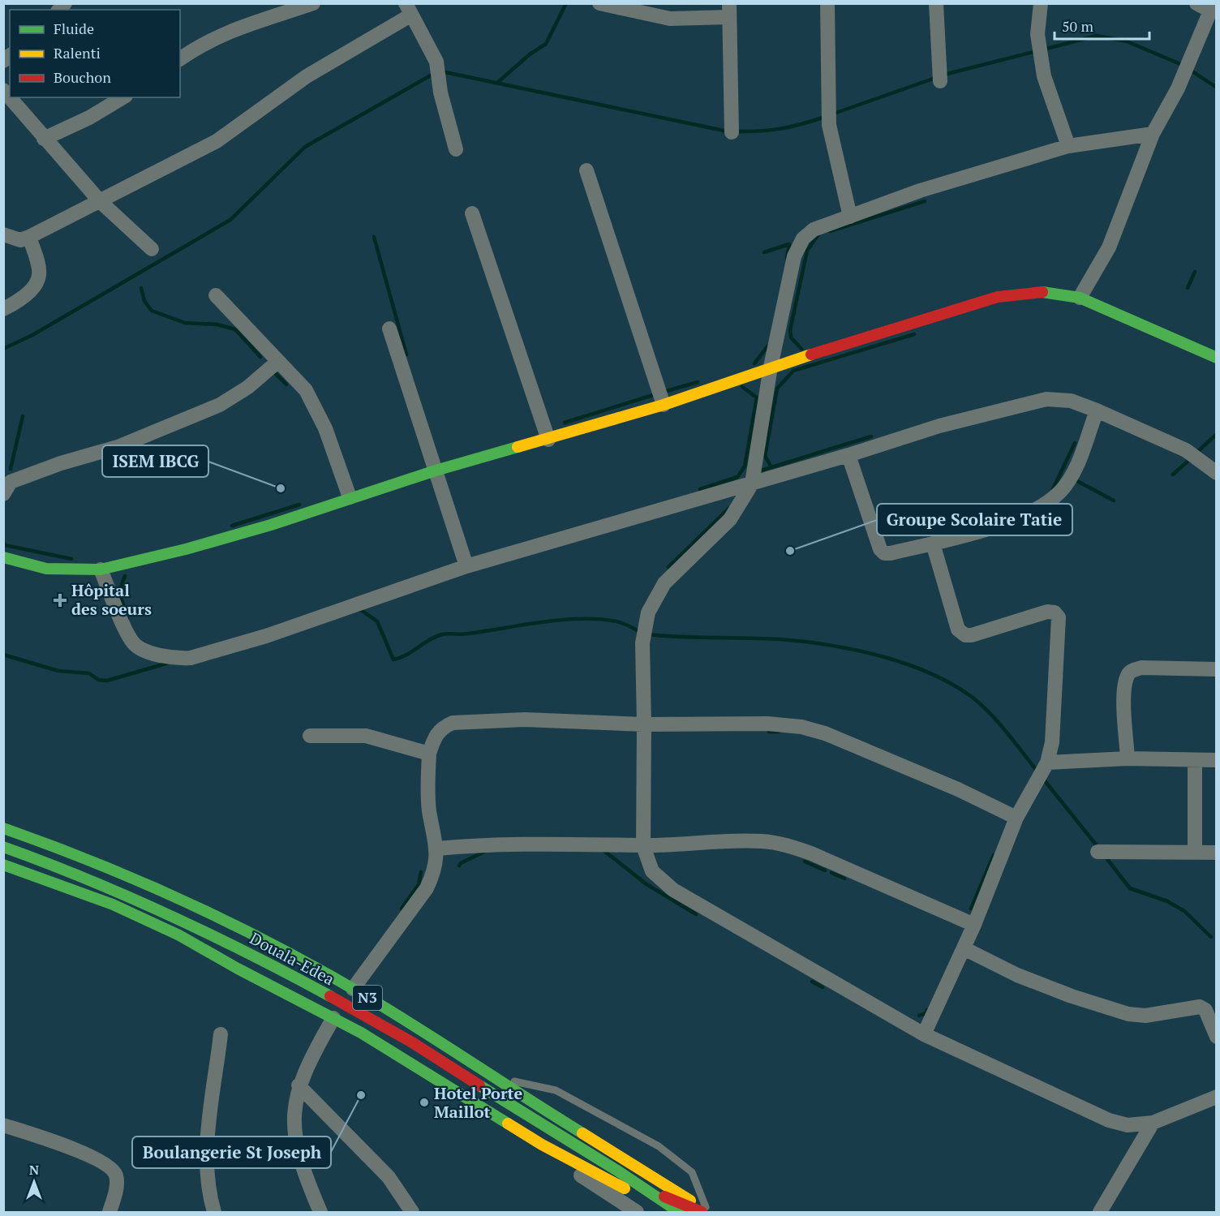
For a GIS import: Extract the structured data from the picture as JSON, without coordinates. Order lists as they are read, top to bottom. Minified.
{"streets":{"main road":["Douala-Edea","N3"]},"crossings":[["Douala-Edea","N3"]],"places":{"other":["ISEM IBCG","Groupe Scolaire Tatie","Boulangerie St Joseph","Hotel Porte Maillot"],"health":["Hôpital des soeurs"]},"legend":["Fluide","Ralenti","Bouchon"],"scale_bar":"50 m","north":"top"}
